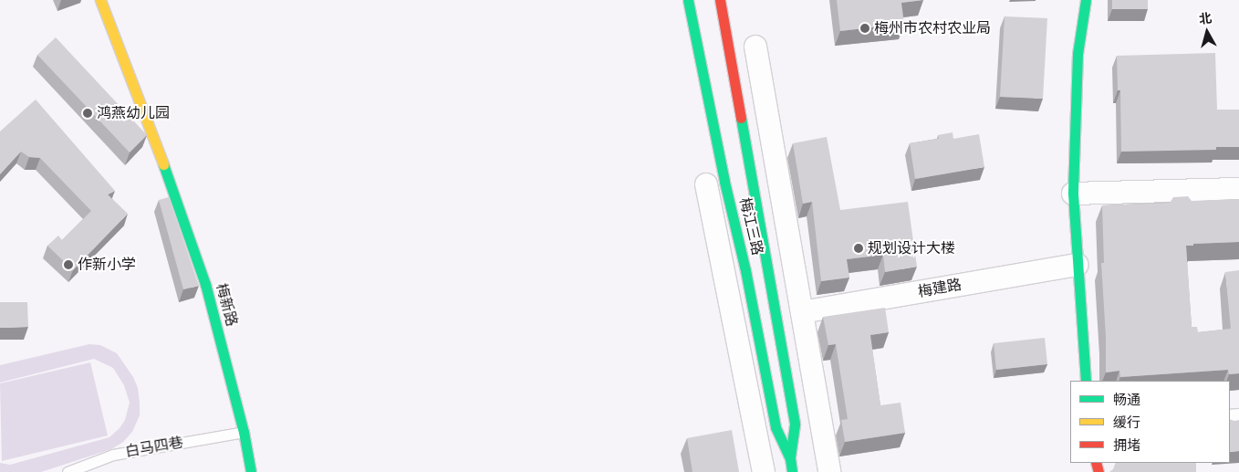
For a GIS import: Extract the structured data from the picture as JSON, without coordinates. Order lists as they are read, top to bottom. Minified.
{"streets":{"main road":["梅江三路","梅新路"],"street":["梅建路"],"lane":["白马四巷"]},"crossings":[["梅新路","白马四巷"]],"places":["梅州市农村农业局","鸿燕幼儿园","规划设计大楼","作新小学"],"legend":["畅通","缓行","拥堵"],"north":"top"}
